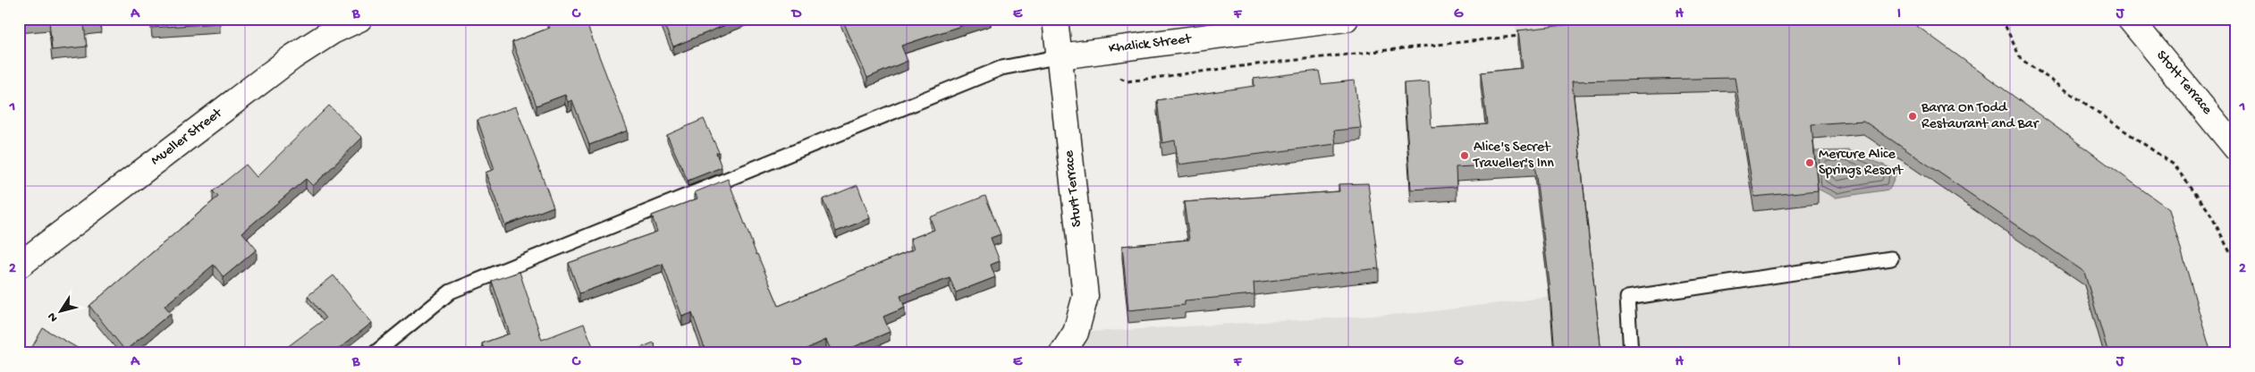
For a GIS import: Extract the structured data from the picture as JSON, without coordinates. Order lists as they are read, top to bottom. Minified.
{"streets":{"street":["Khalick Street","Stott Terrace","Mueller Street","Sturt Terrace"]},"crossings":[["Khalick Street","Sturt Terrace"]],"places":["Barra On Todd Restaurant and Bar","Alice's Secret Traveller's Inn","Mercure Alice Springs Resort"],"north":"bottom left","grid":{"columns":["A","B","C","D","E","F","G","H","I","J"],"rows":["1","2"]}}
